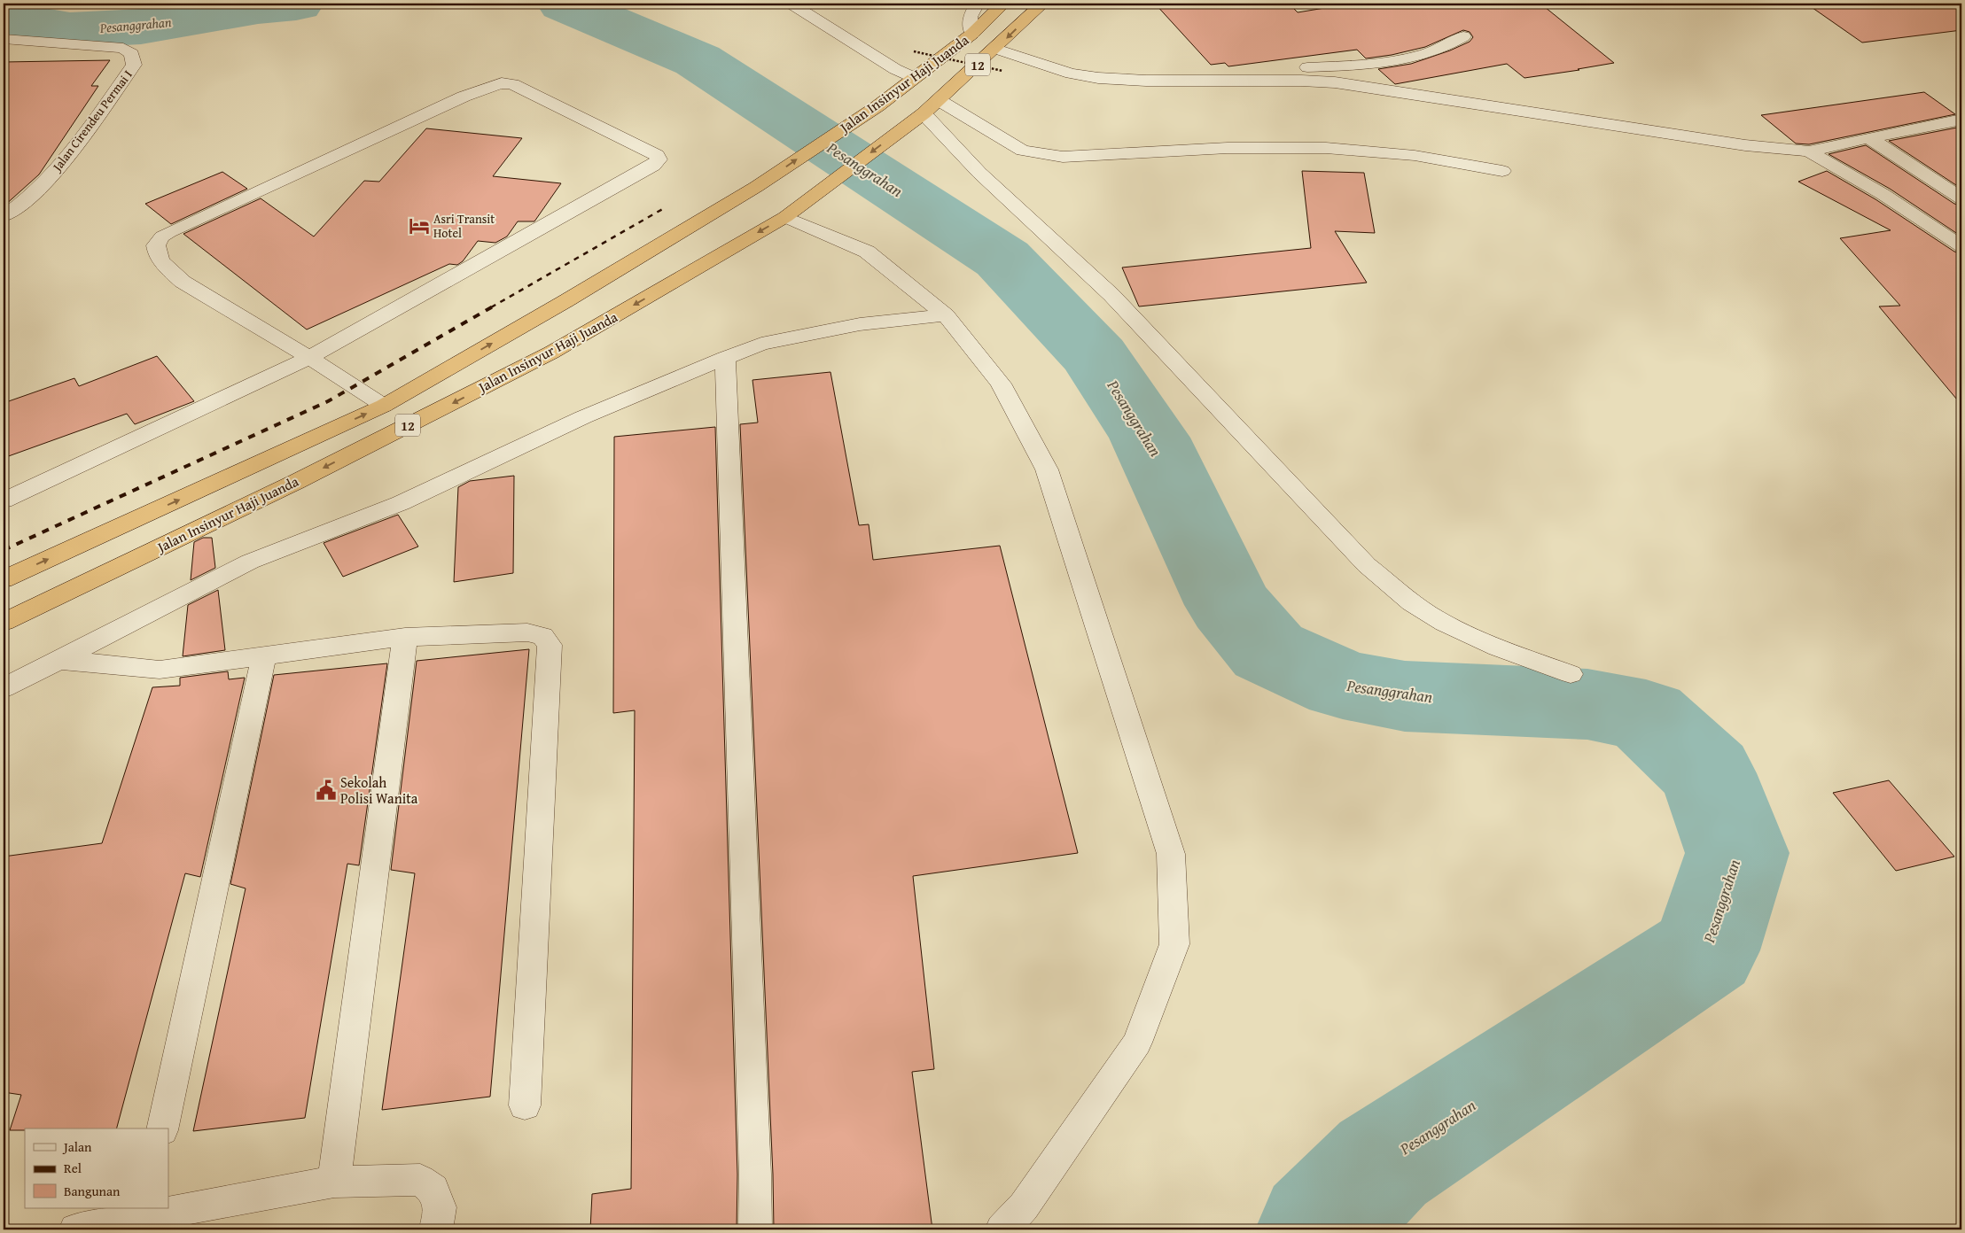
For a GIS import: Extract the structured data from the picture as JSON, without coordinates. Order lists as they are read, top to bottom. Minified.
{"streets":{"highway":["12","Jalan Insinyur Haji Juanda"],"street":["Jalan Cirendeu Permai I"]},"water":["Pesanggrahan"],"places":{"hotel":["Asri Transit Hotel"],"public building":["Sekolah Polisi Wanita"]},"legend":["Jalan","Rel","Bangunan"]}
